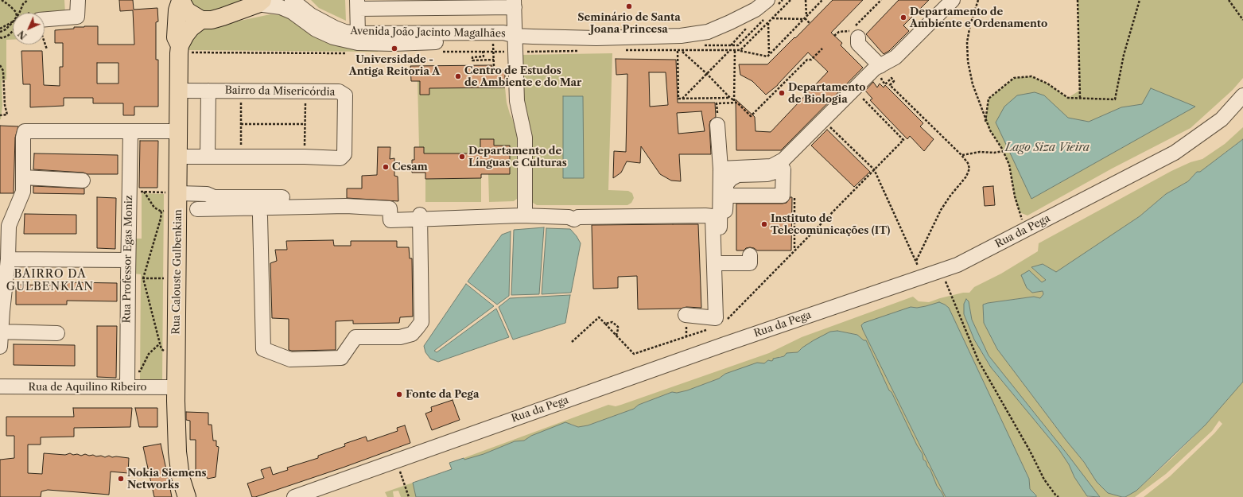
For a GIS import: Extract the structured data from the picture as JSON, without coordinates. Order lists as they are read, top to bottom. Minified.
{"streets":{"main road":["Rua Calouste Gulbenkian"],"street":["Avenida João Jacinto Magalhães","Bairro da Misericórdia","Rua da Pega","Rua Professor Egas Moniz","Rua de Aquilino Ribeiro"]},"crossings":[["Bairro da Misericórdia","Rua Calouste Gulbenkian"],["Rua Professor Egas Moniz","Rua de Aquilino Ribeiro"],["Rua Calouste Gulbenkian","Rua de Aquilino Ribeiro"]],"districts":["BAIRRO DA GULBENKIAN"],"water":["Lago Siza Vieira"],"places":["Seminário de Santa Joana Princesa","Departamento de Ambiente e Ordenamento","Universidade - Antiga Reitoria A","Centro de Estudos de Ambiente e do Mar","Departamento de Biologia","Departamento de Línguas e Culturas","Cesam","Instituto de Telecomunicações (IT)","Fonte da Pega","Nokia Siemens Networks"],"north":"bottom left"}
